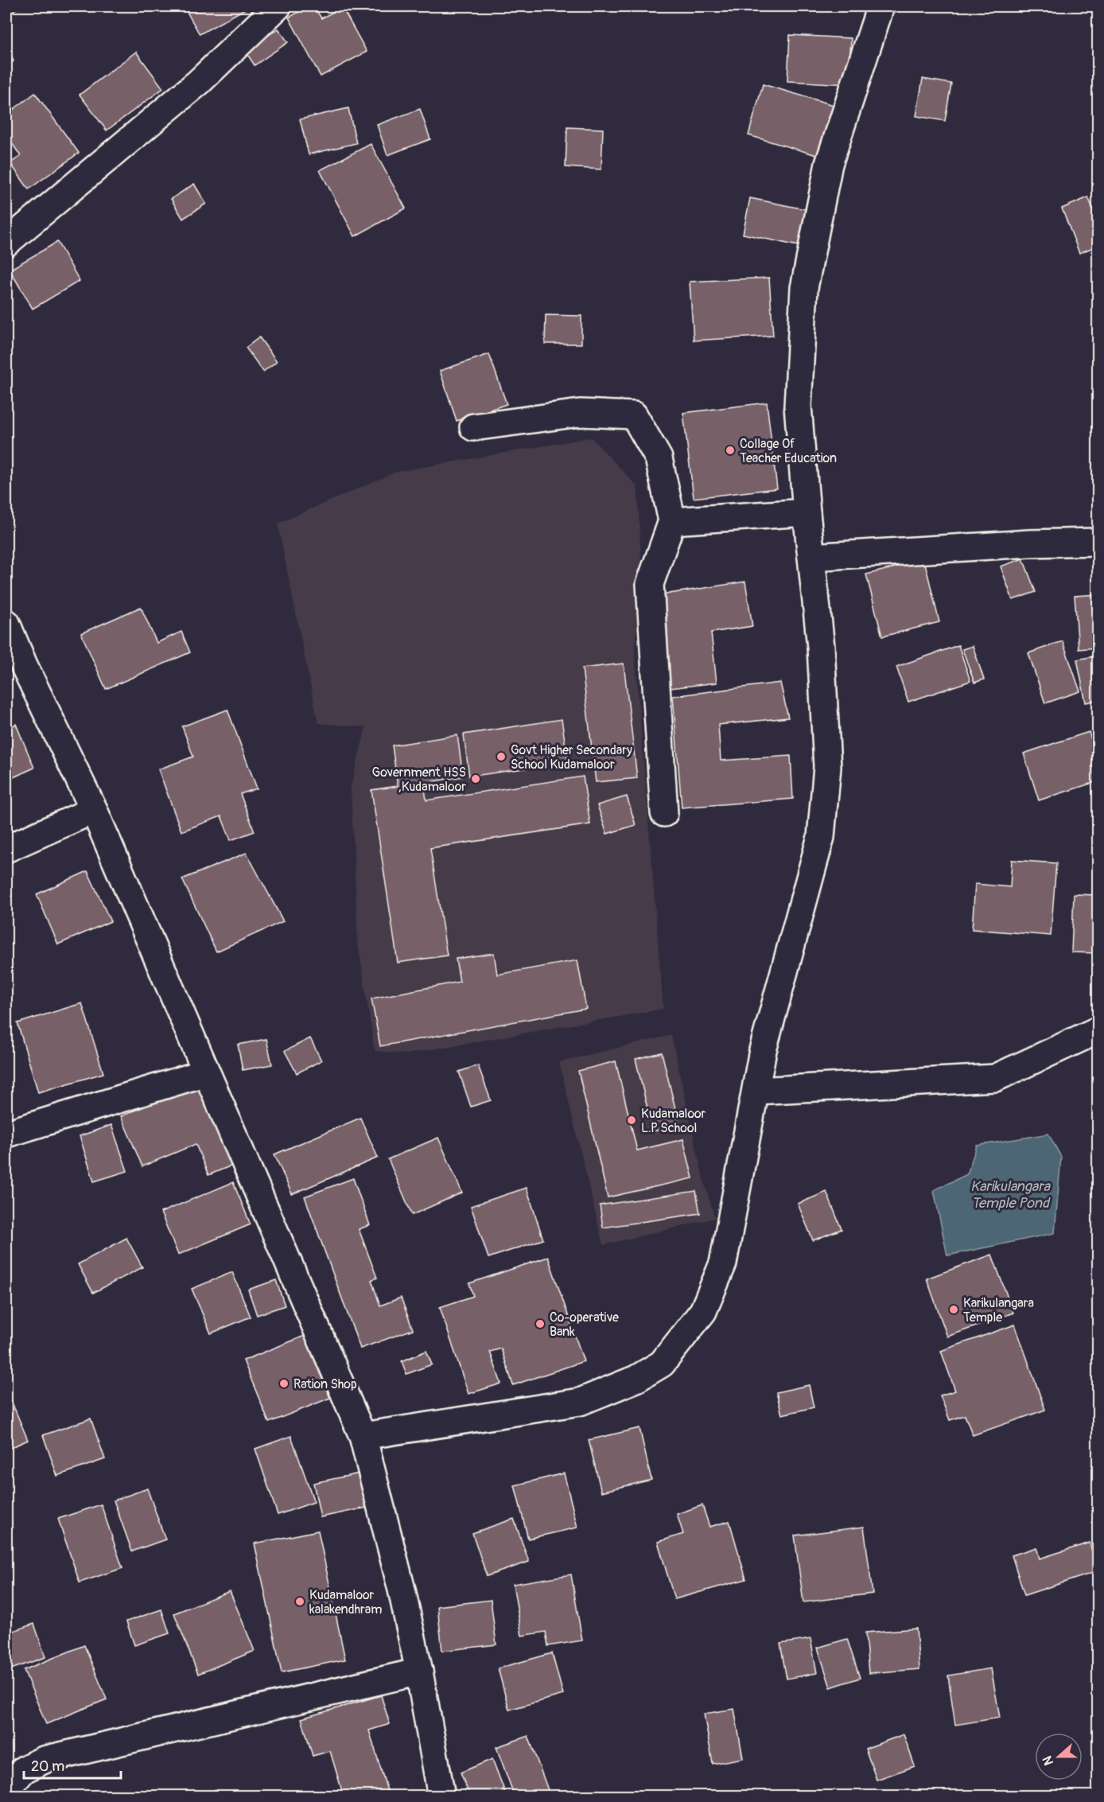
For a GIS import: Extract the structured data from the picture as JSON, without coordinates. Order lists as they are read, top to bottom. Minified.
{"water":["Karikulangara Temple Pond"],"places":["Collage Of Teacher Education","Govt Higher Secondary School Kudamaloor","Government HSS ,Kudamaloor","Kudamaloor L.P School","Karikulangara Temple","Co-operative Bank","Ration Shop","Kudamaloor kalakendhram"],"scale_bar":"20 m","north":"left"}
